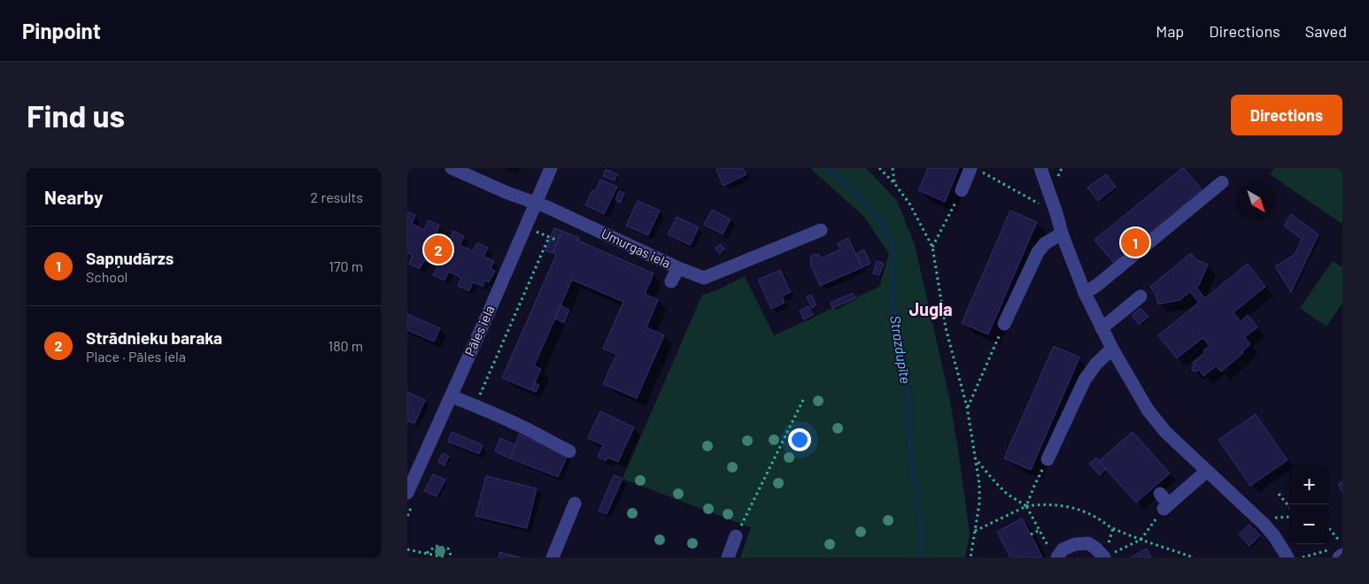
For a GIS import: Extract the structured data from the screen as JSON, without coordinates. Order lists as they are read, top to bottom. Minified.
{"streets":{"street":["Umurgas iela","Pāles iela"]},"crossings":[["Umurgas iela","Pāles iela"]],"districts":["Jugla"],"water":["Strazdupīte"],"north":"bottom right","page":{"header":"Pinpoint","nav":["Map","Directions","Saved"],"buttons":"Directions","title":"Find us","heading":["Nearby","2 results"],"list":[{"mark":"1","name":"Sapņudārzs","note":"School","value":"170 m"},{"mark":"2","name":"Strādnieku baraka","note":"Place · Pāles iela","value":"180 m"}],"pins":["1","2"],"map_buttons":["+","−"]}}
